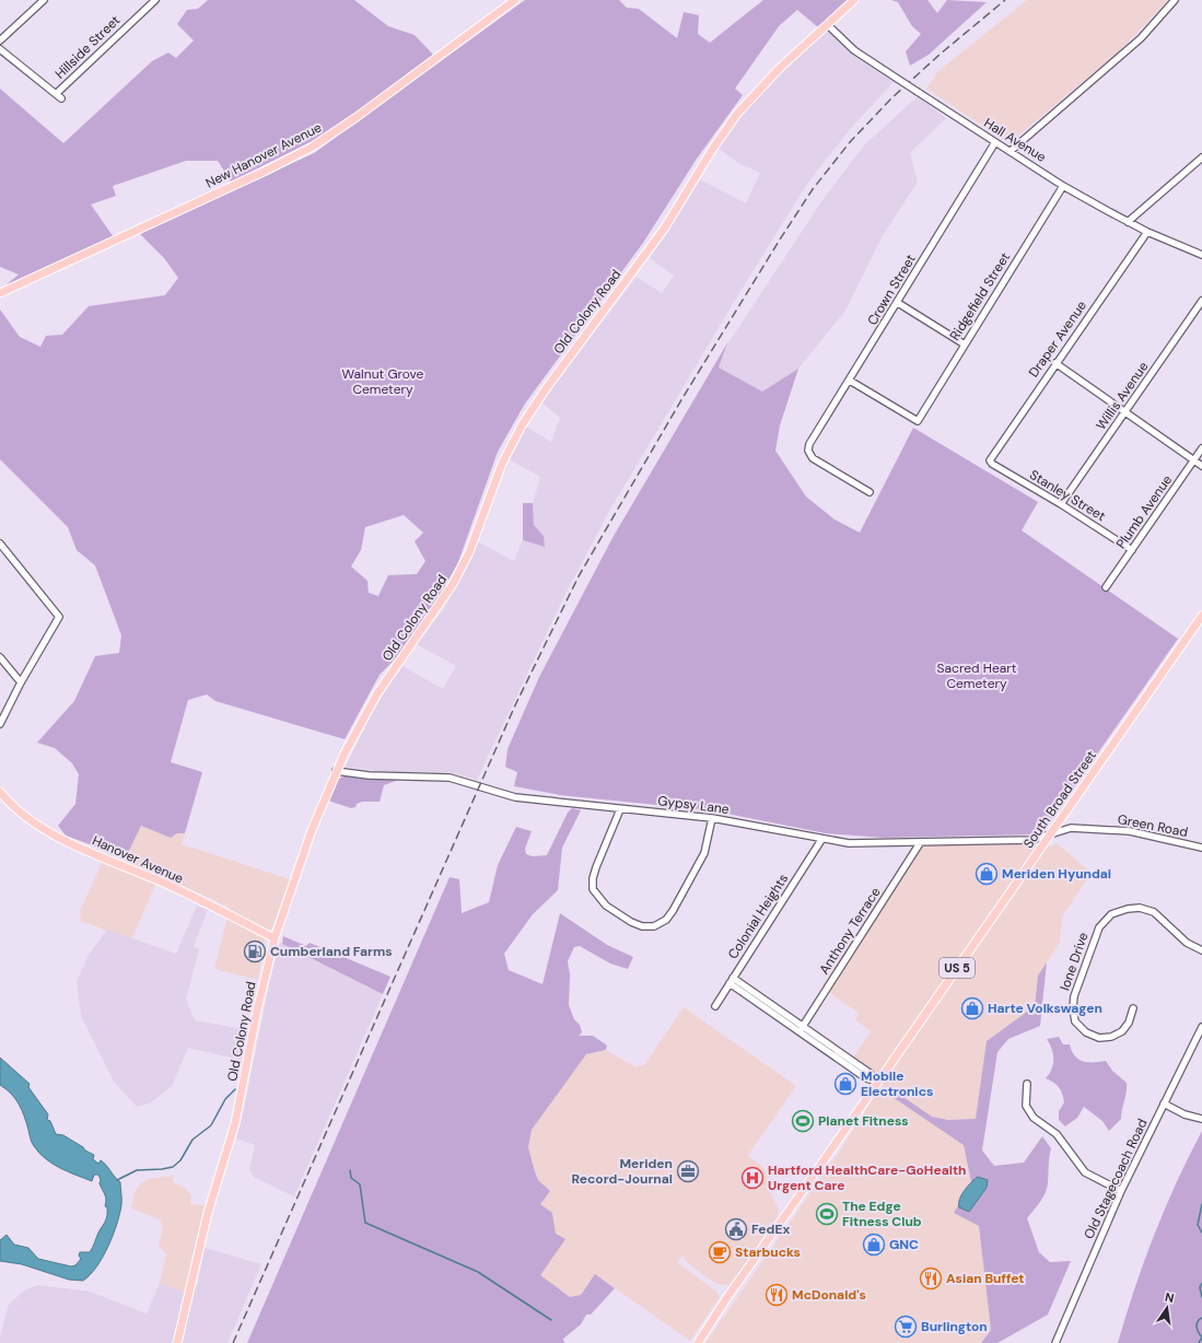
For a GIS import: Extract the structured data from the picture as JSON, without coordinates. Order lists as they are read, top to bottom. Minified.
{"streets":{"main road":["New Hanover Avenue","Old Colony Road","South Broad Street","Hanover Avenue","US 5"],"street":["Hillside Street","Hall Avenue","Crown Street","Ridgefield Street","Draper Avenue","Willis Avenue","Stanley Street","Plumb Avenue","Gypsy Lane","Green Road","Colonial Heights","Anthony Terrace","Ione Drive","Old Stagecoach Road"]},"crossings":[["Hall Avenue","Crown Street"],["Hall Avenue","Ridgefield Street"],["Hall Avenue","Old Colony Road"],["Hall Avenue","Draper Avenue"],["Crown Street","Ridgefield Street"],["Old Colony Road","Gypsy Lane"],["Old Colony Road","Hanover Avenue"],["Draper Avenue","Stanley Street"],["Willis Avenue","Stanley Street"],["Stanley Street","Plumb Avenue"],["South Broad Street","Gypsy Lane"],["South Broad Street","Green Road"],["Gypsy Lane","Green Road"],["Gypsy Lane","Colonial Heights"],["Gypsy Lane","Anthony Terrace"]],"parks":["Walnut Grove Cemetery","Sacred Heart Cemetery"],"places":{"shop":["Meriden Hyundai","Harte Volkswagen","Mobile Electronics","GNC"],"fuel station":["Cumberland Farms"],"sports":["Planet Fitness","The Edge Fitness Club"],"office":["Meriden Record-Journal"],"hospital":["Hartford HealthCare-GoHealth Urgent Care"],"public building":["FedEx"],"cafe":["Starbucks"],"restaurant":["Asian Buffet","McDonald's"],"supermarket":["Burlington"]},"north":"top"}
